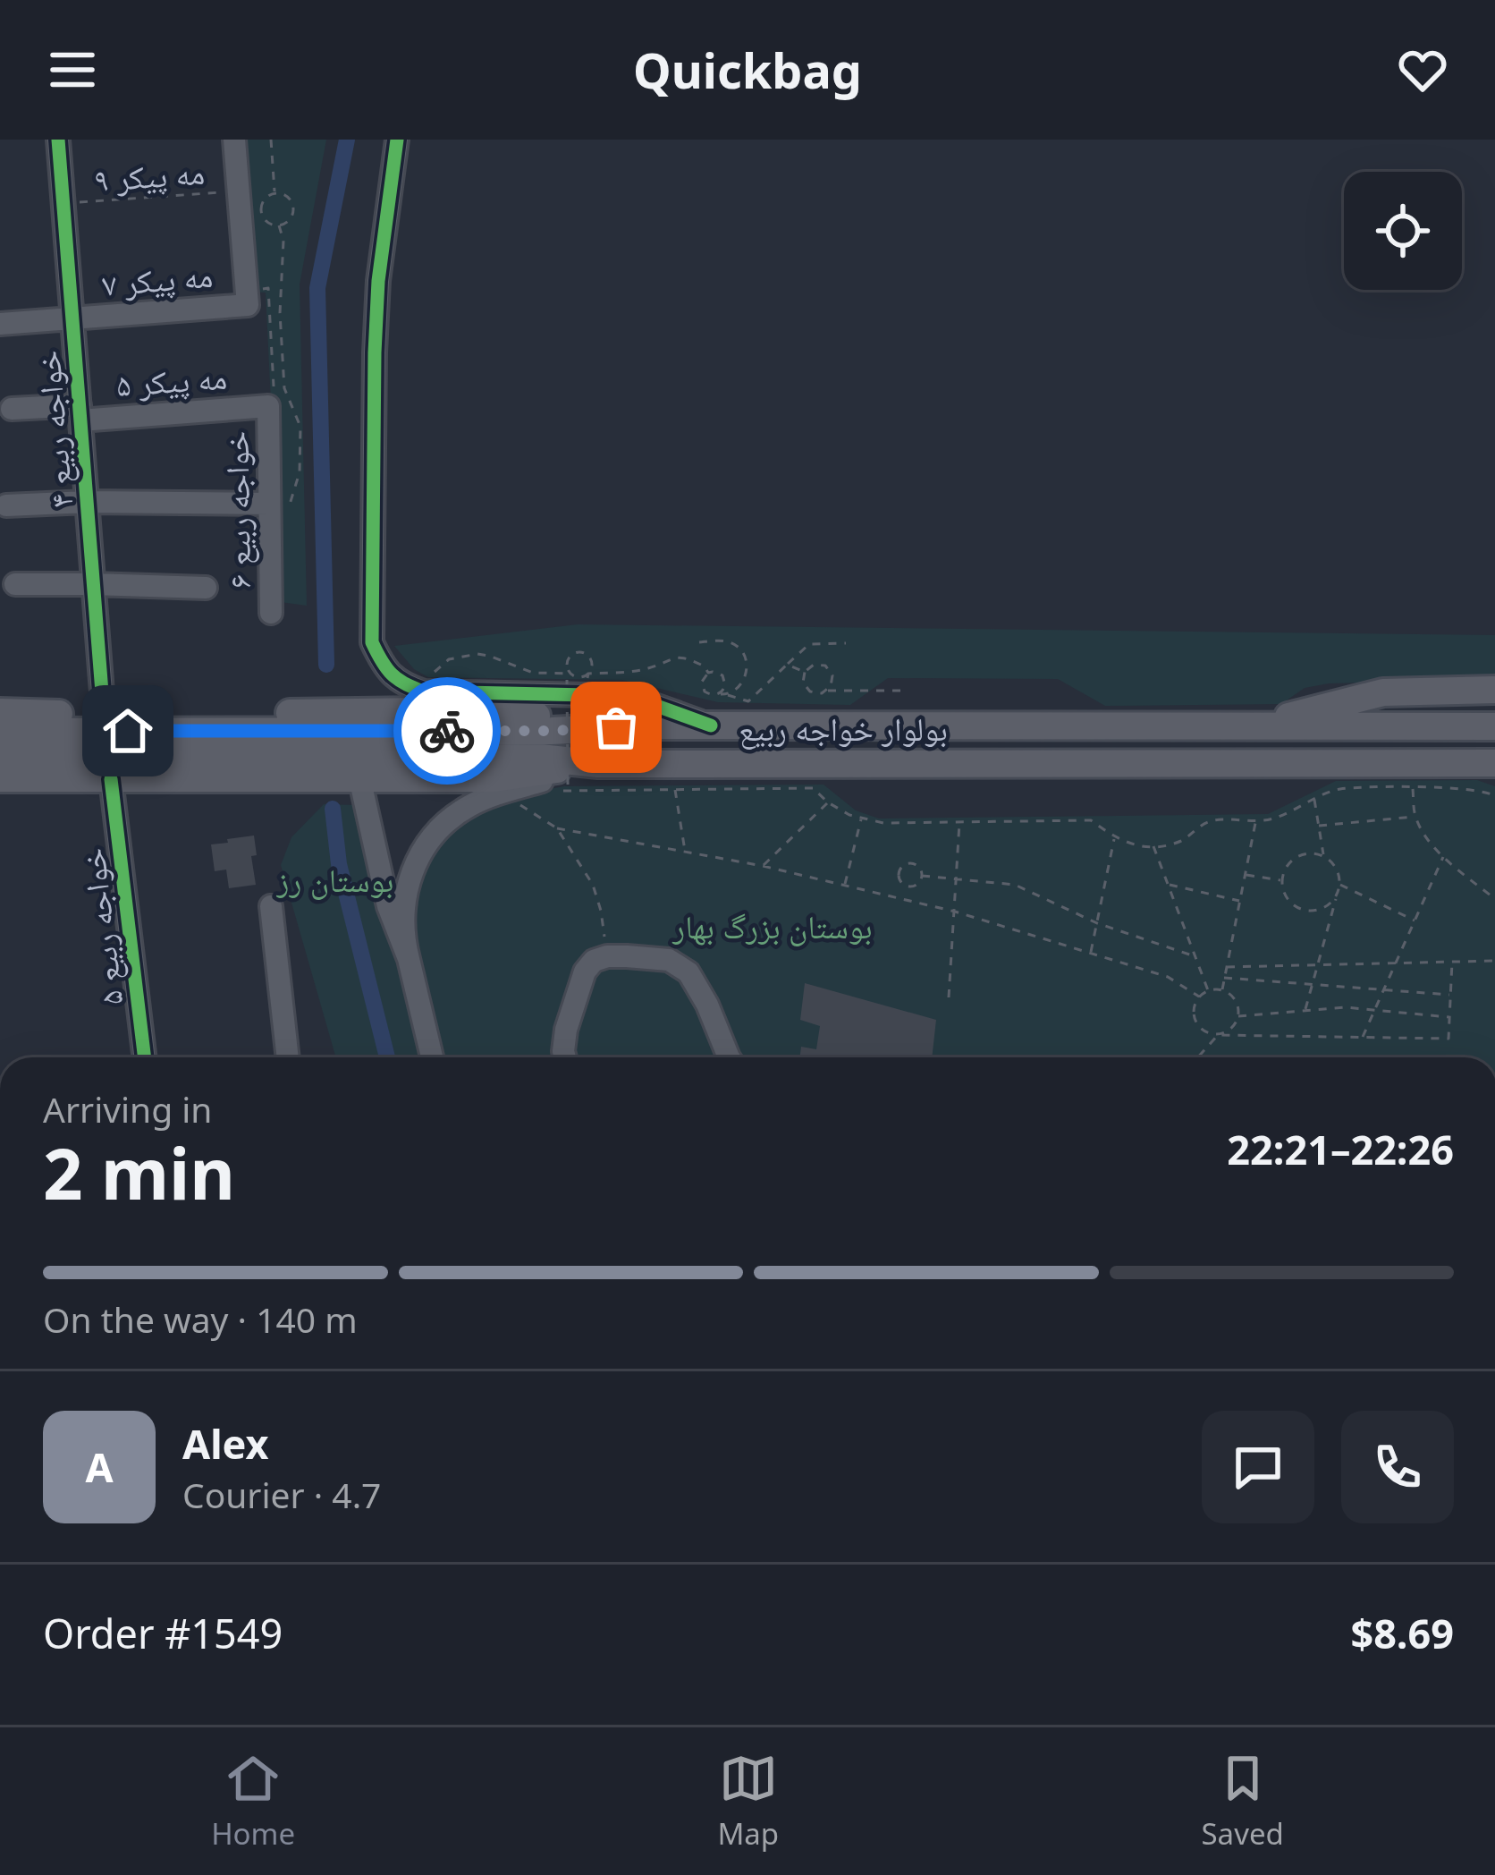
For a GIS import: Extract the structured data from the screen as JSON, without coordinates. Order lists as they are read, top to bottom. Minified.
{"streets":{"main road":["بولوار خواجه ربیع"],"street":["مه پیکر ۷","مه پیکر ۵","خواجه ربیع ۴","خواجه ربیع ۶","خواجه ربیع ۵"],"path":["مه پیکر ۹"]},"crossings":[["مه پیکر ۹","مه پیکر ۷"],["مه پیکر ۹","خواجه ربیع ۴"],["مه پیکر ۷","خواجه ربیع ۴"],["مه پیکر ۵","خواجه ربیع ۴"],["مه پیکر ۵","خواجه ربیع ۶"]],"parks":["بوستان رز","بوستان بزرگ بهار"],"page":{"header":"Quickbag","heading":["2 min","Arriving in","22:21–22:26"],"panel":["Alex","Courier · 4.7","Order #1549","$8.69"],"bar":"On the way · 140 m","round":"A","tabs":["Home","Map","Saved"]}}
